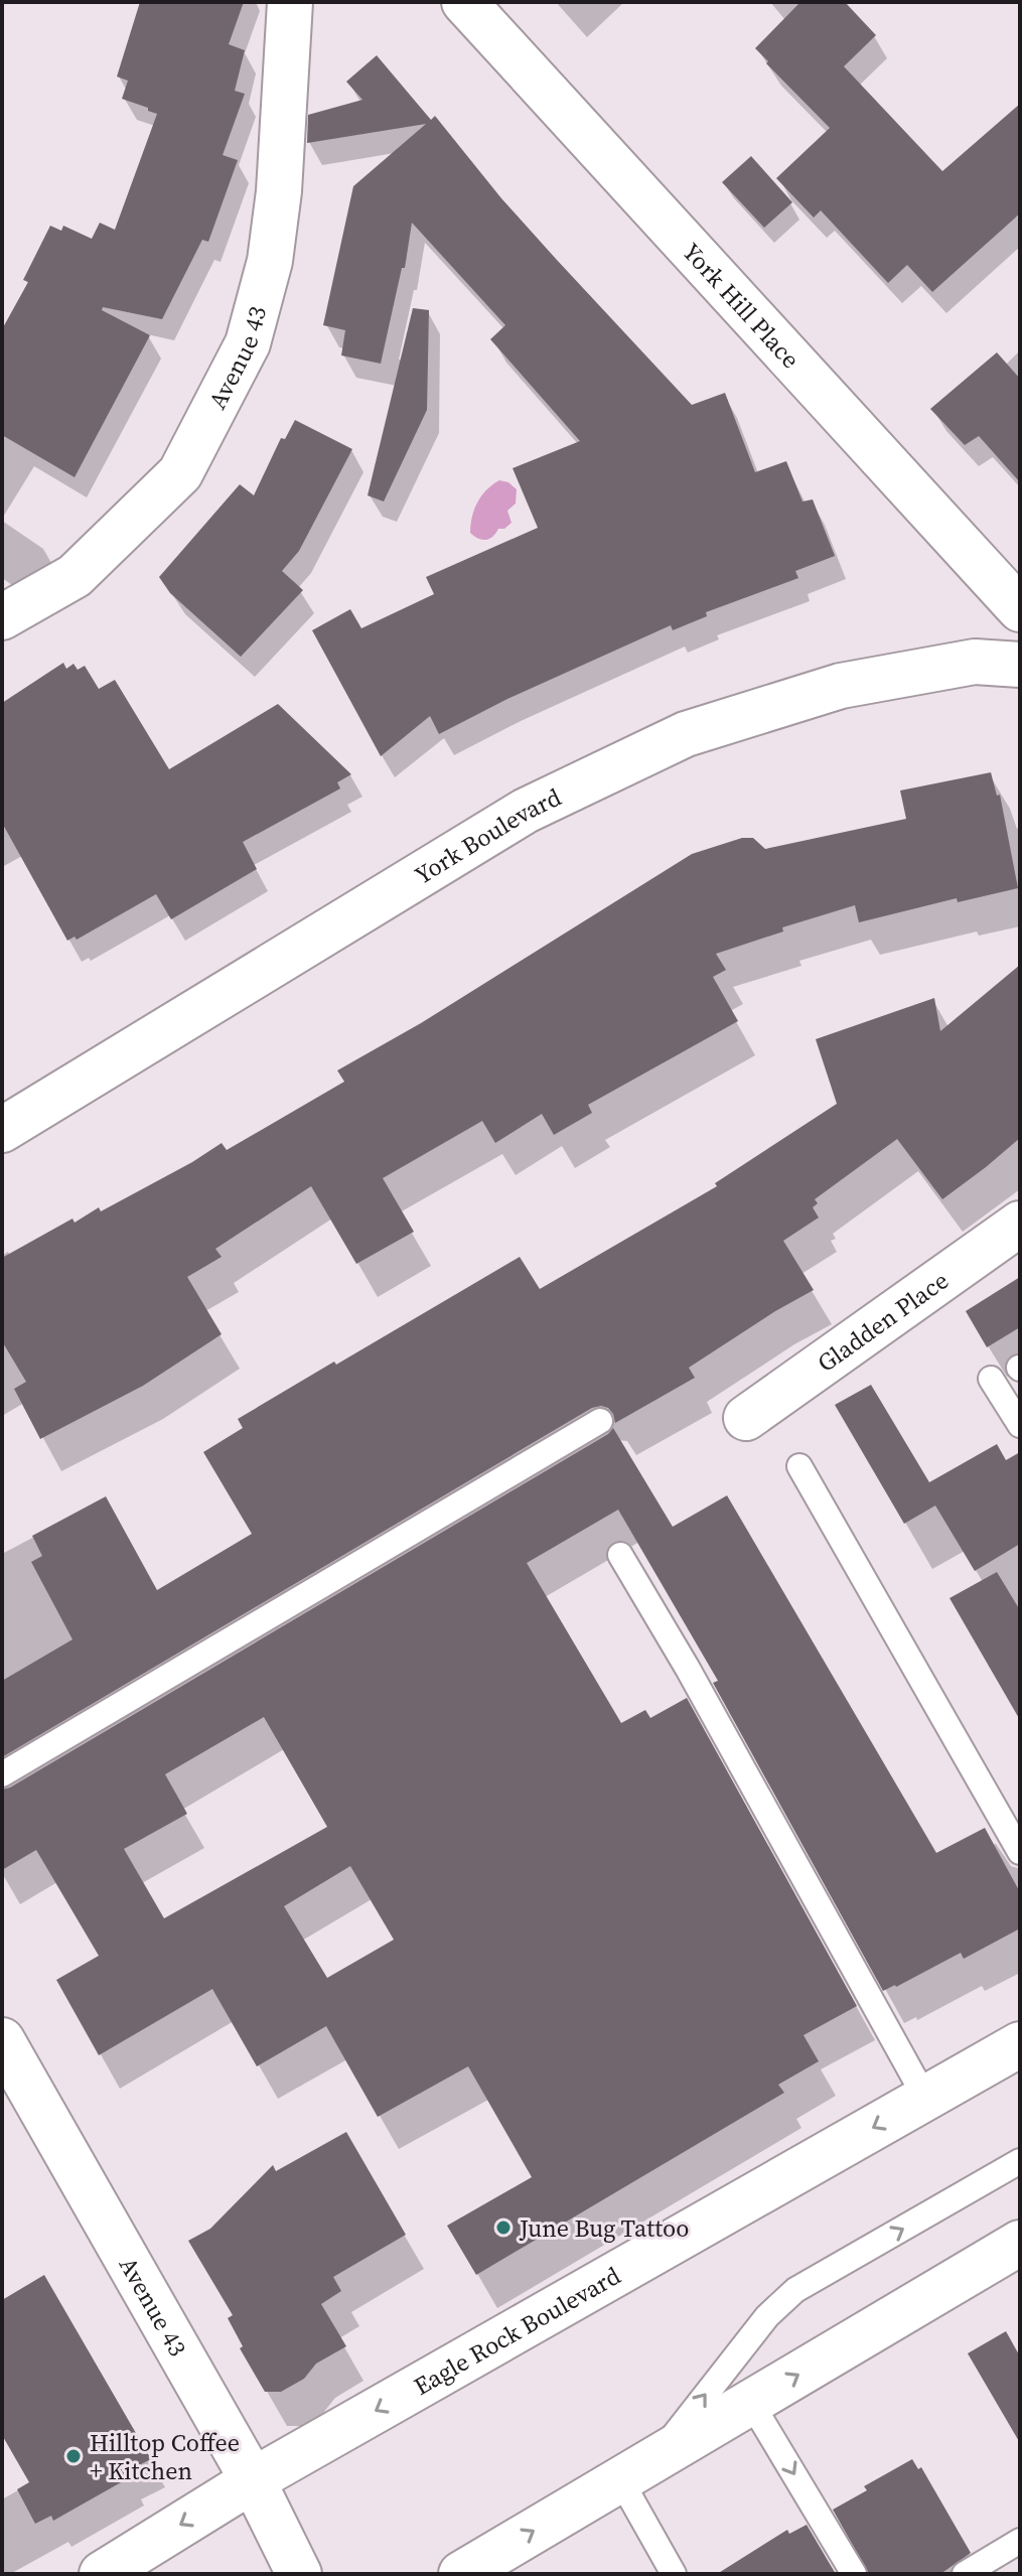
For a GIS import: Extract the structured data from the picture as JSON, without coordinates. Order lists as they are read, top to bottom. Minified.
{"streets":{"street":["York Hill Place","Avenue 43","York Boulevard","Gladden Place","Eagle Rock Boulevard"]},"crossings":[["Avenue 43","Eagle Rock Boulevard"]],"places":["June Bug Tattoo","Hilltop Coffee + Kitchen"]}
